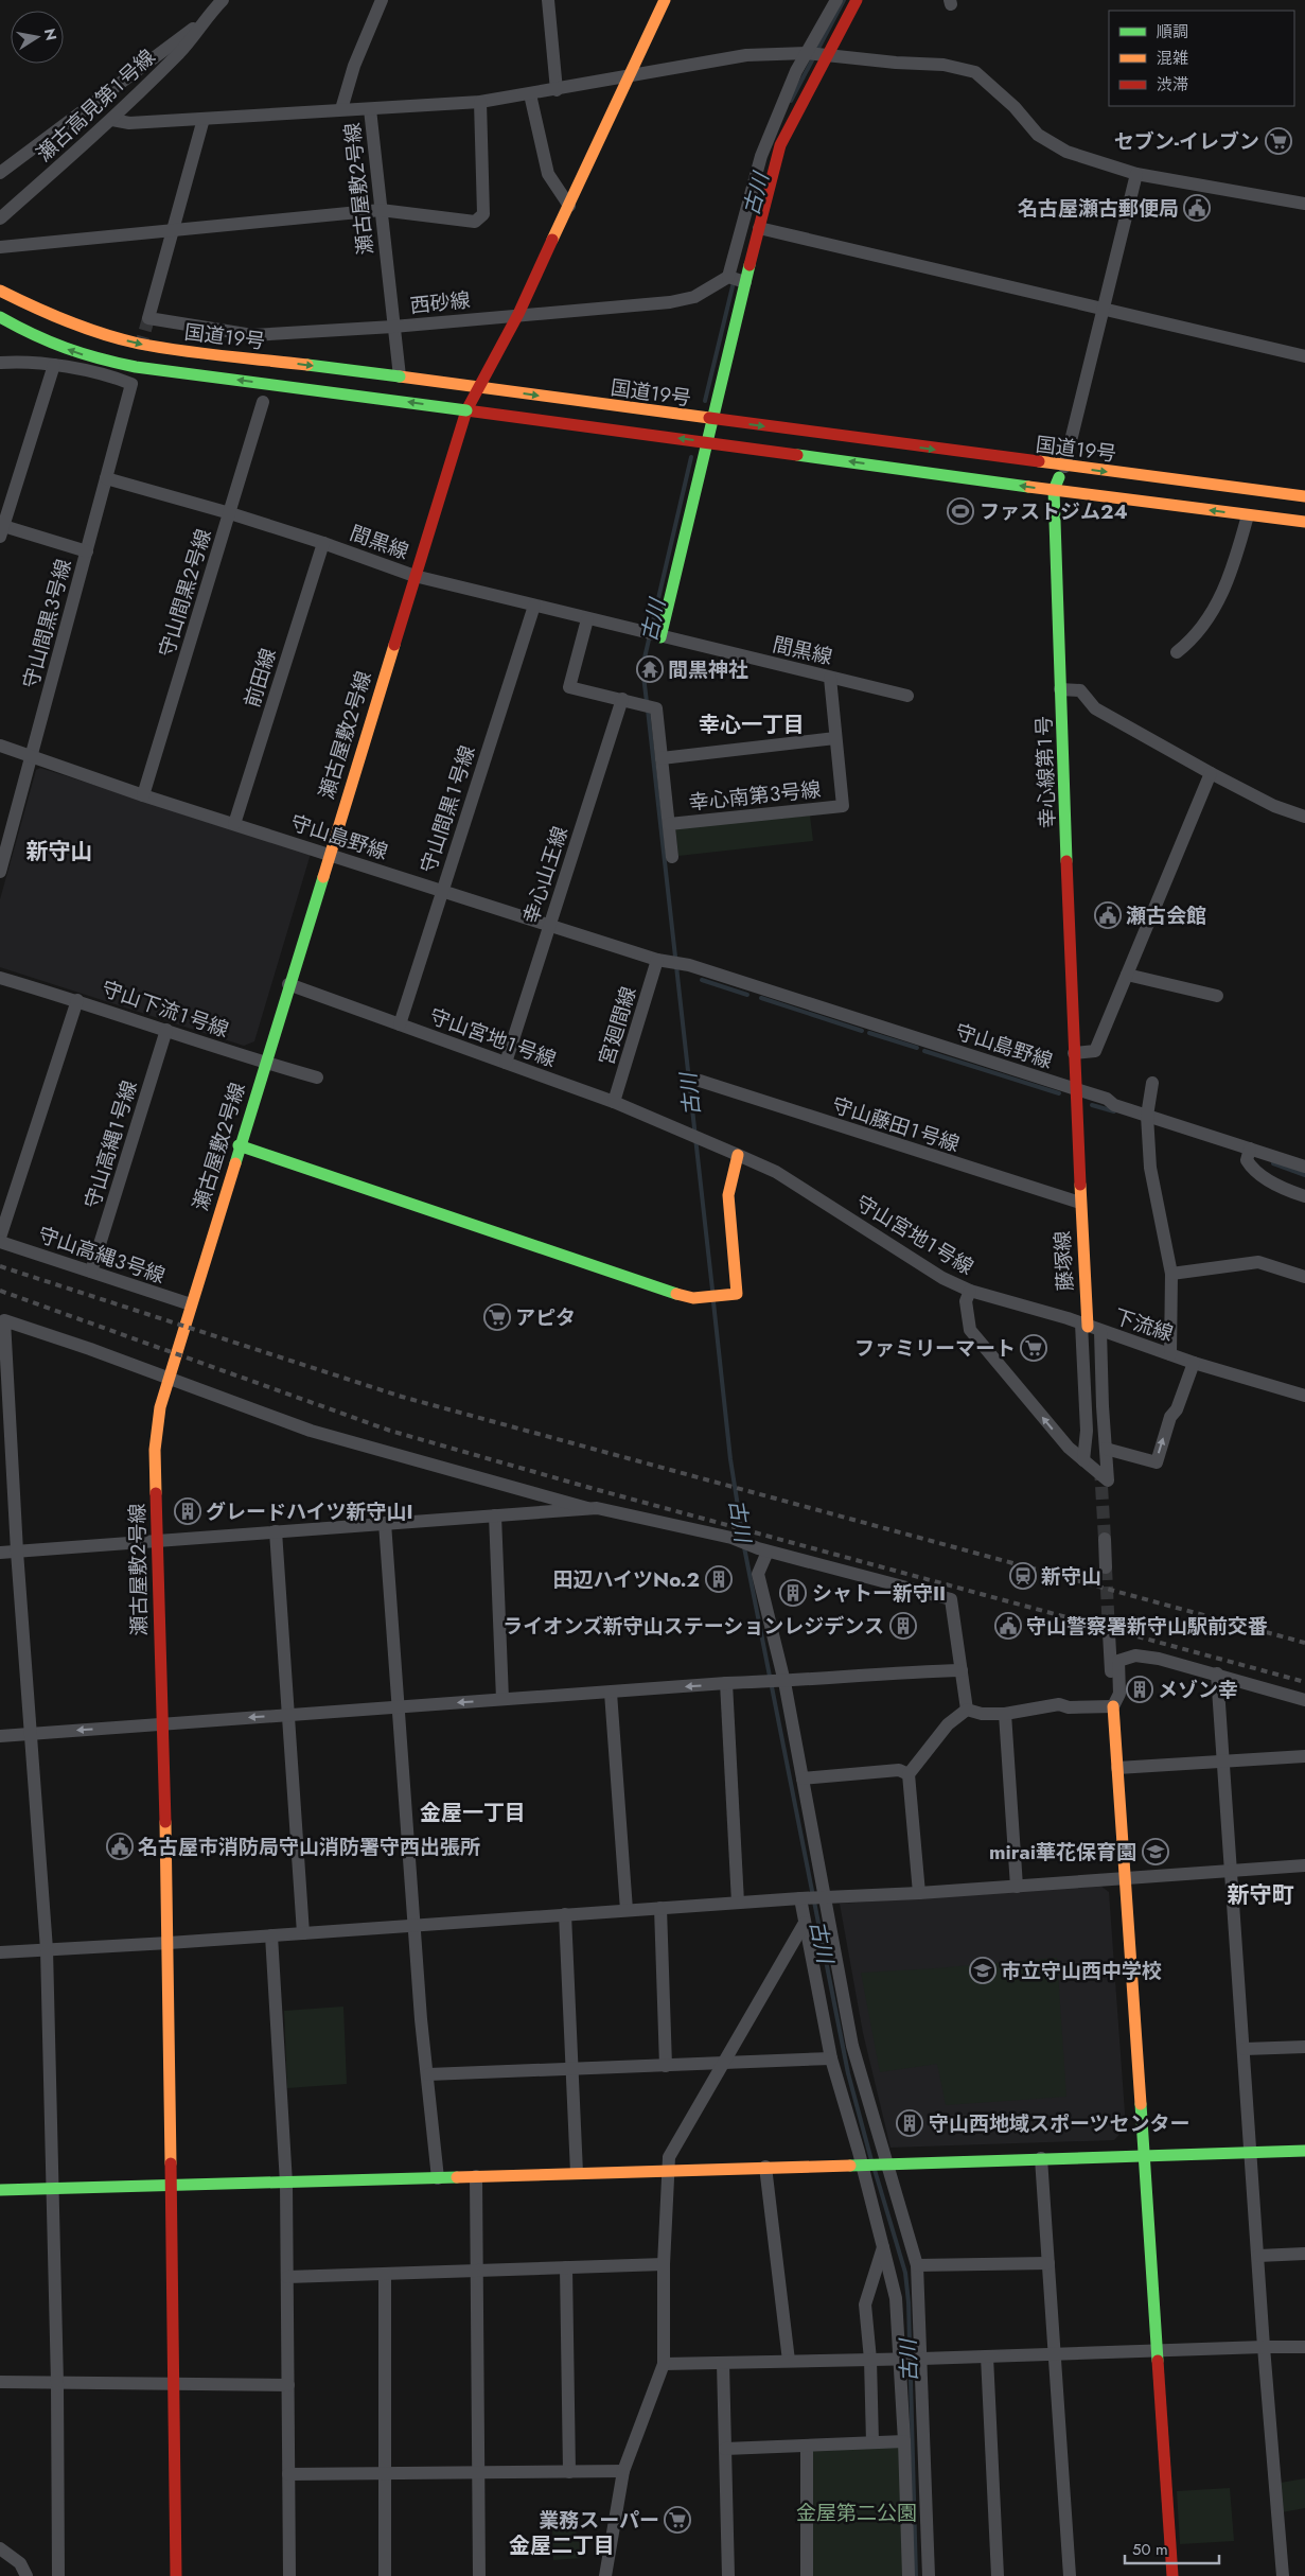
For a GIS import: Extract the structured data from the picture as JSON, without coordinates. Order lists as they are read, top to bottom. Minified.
{"streets":{"main road":["瀬古屋敷２号線","国道19号","幸心線第１号","藤塚線"],"street":["瀬古高見第１号線","西砂線","間黒線","守山間黒２号線","守山間黒３号線","前田線","幸心南第３号線","守山間黒１号線","守山島野線","幸心山王線","守山下流１号線","宮廻間線","守山宮地１号線","守山藤田１号線","守山高縄１号線","守山高縄３号線","下流線"]},"crossings":[["瀬古屋敷２号線","西砂線"],["瀬古屋敷２号線","国道19号"],["瀬古屋敷２号線","間黒線"],["瀬古屋敷２号線","守山島野線"],["瀬古屋敷２号線","守山下流１号線"],["瀬古屋敷２号線","守山宮地１号線"],["瀬古屋敷２号線","守山高縄３号線"],["国道19号","幸心線第１号"],["間黒線","守山間黒２号線"],["間黒線","守山間黒３号線"],["間黒線","前田線"],["間黒線","幸心南第３号線"],["間黒線","守山間黒１号線"],["守山間黒２号線","守山島野線"],["守山間黒３号線","守山島野線"],["前田線","守山島野線"],["幸心線第１号","藤塚線"],["守山間黒１号線","守山島野線"],["守山間黒１号線","守山宮地１号線"],["守山島野線","幸心山王線"],["守山島野線","宮廻間線"],["守山島野線","藤塚線"],["幸心山王線","守山宮地１号線"],["守山下流１号線","守山高縄１号線"],["宮廻間線","守山宮地１号線"],["守山宮地１号線","下流線"],["守山藤田１号線","藤塚線"],["守山高縄１号線","守山高縄３号線"],["藤塚線","下流線"]],"districts":["幸心一丁目","新守山","金屋一丁目","新守町","金屋二丁目"],"water":["古川"],"parks":["金屋第二公園"],"places":{"supermarket":["セブン-イレブン","アピタ","ファミリーマート","業務スーパー"],"public building":["名古屋瀬古郵便局","瀬古会館","守山警察署新守山駅前交番","名古屋市消防局守山消防署守西出張所"],"sports":["ファストジム24"],"temple":["間黒神社"],"building":["グレードハイツ新守山I","田辺ハイツNo.2","シャトー新守II","ライオンズ新守山ステーションレジデンス","メゾン幸","守山西地域スポーツセンター"],"station":["新守山"],"school or university":["mirai華花保育園","市立守山西中学校"]},"legend":["順調","混雑","渋滞"],"scale_bar":"50 m","north":"right"}
